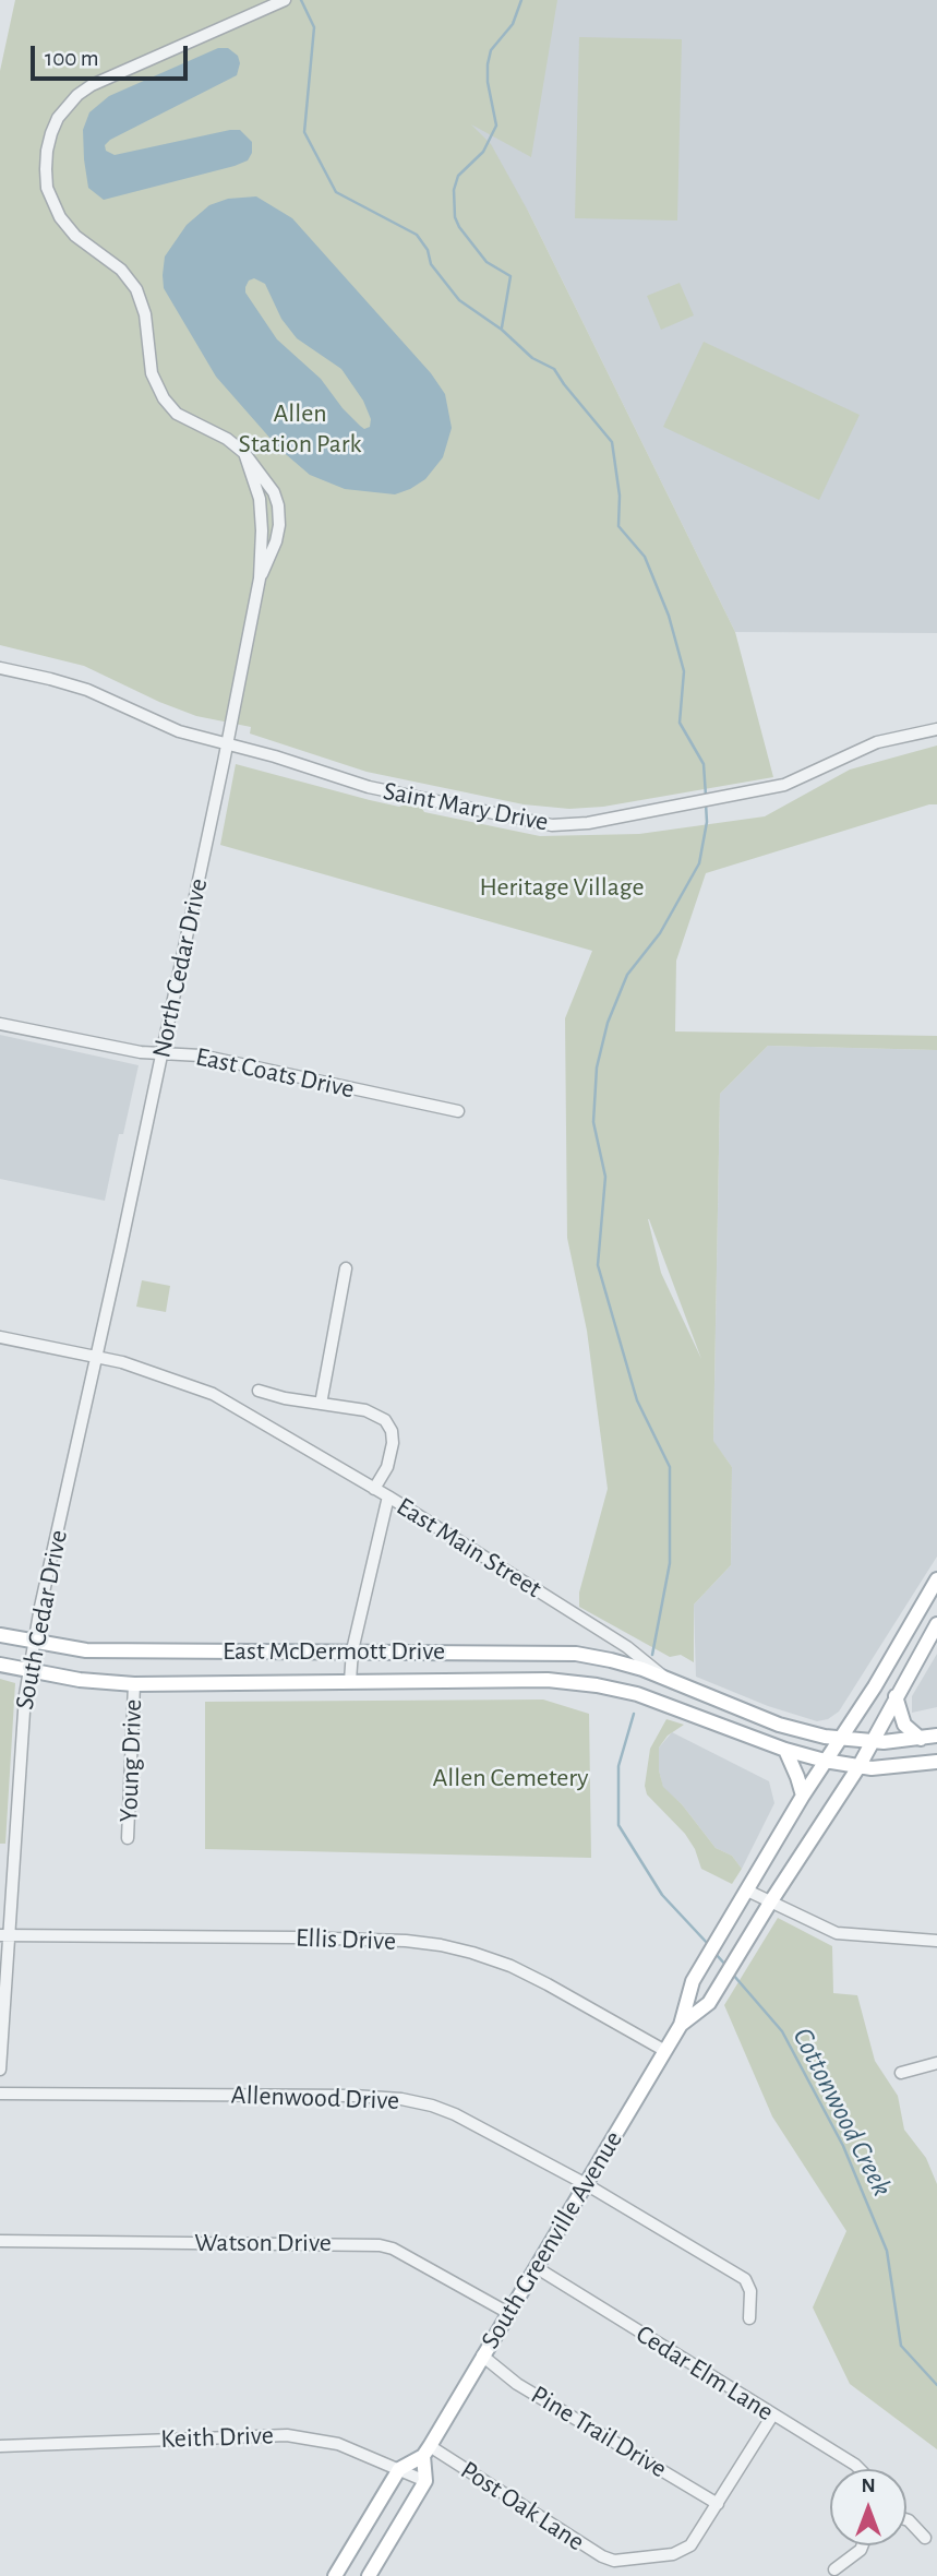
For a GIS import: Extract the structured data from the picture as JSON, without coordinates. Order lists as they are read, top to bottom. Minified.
{"streets":{"main road":["East Main Street","East McDermott Drive","South Greenville Avenue"],"street":["Saint Mary Drive","North Cedar Drive","East Coats Drive","South Cedar Drive","Young Drive","Ellis Drive","Allenwood Drive","Watson Drive","Cedar Elm Lane","Pine Trail Drive","Keith Drive","Post Oak Lane"]},"crossings":[["Saint Mary Drive","North Cedar Drive"],["North Cedar Drive","East Coats Drive"],["North Cedar Drive","East Main Street"],["North Cedar Drive","South Cedar Drive"],["East Main Street","South Cedar Drive"],["East Main Street","East McDermott Drive"],["East Main Street","South Greenville Avenue"],["South Cedar Drive","East McDermott Drive"],["South Cedar Drive","Ellis Drive"],["East McDermott Drive","Young Drive"],["Ellis Drive","South Greenville Avenue"],["Allenwood Drive","South Greenville Avenue"],["South Greenville Avenue","Watson Drive"],["South Greenville Avenue","Cedar Elm Lane"],["South Greenville Avenue","Pine Trail Drive"],["South Greenville Avenue","Post Oak Lane"],["Cedar Elm Lane","Post Oak Lane"],["Pine Trail Drive","Post Oak Lane"]],"water":["Cottonwood Creek"],"parks":["Allen Station Park","Heritage Village","Allen Cemetery"],"scale_bar":"100 m","north":"top"}
